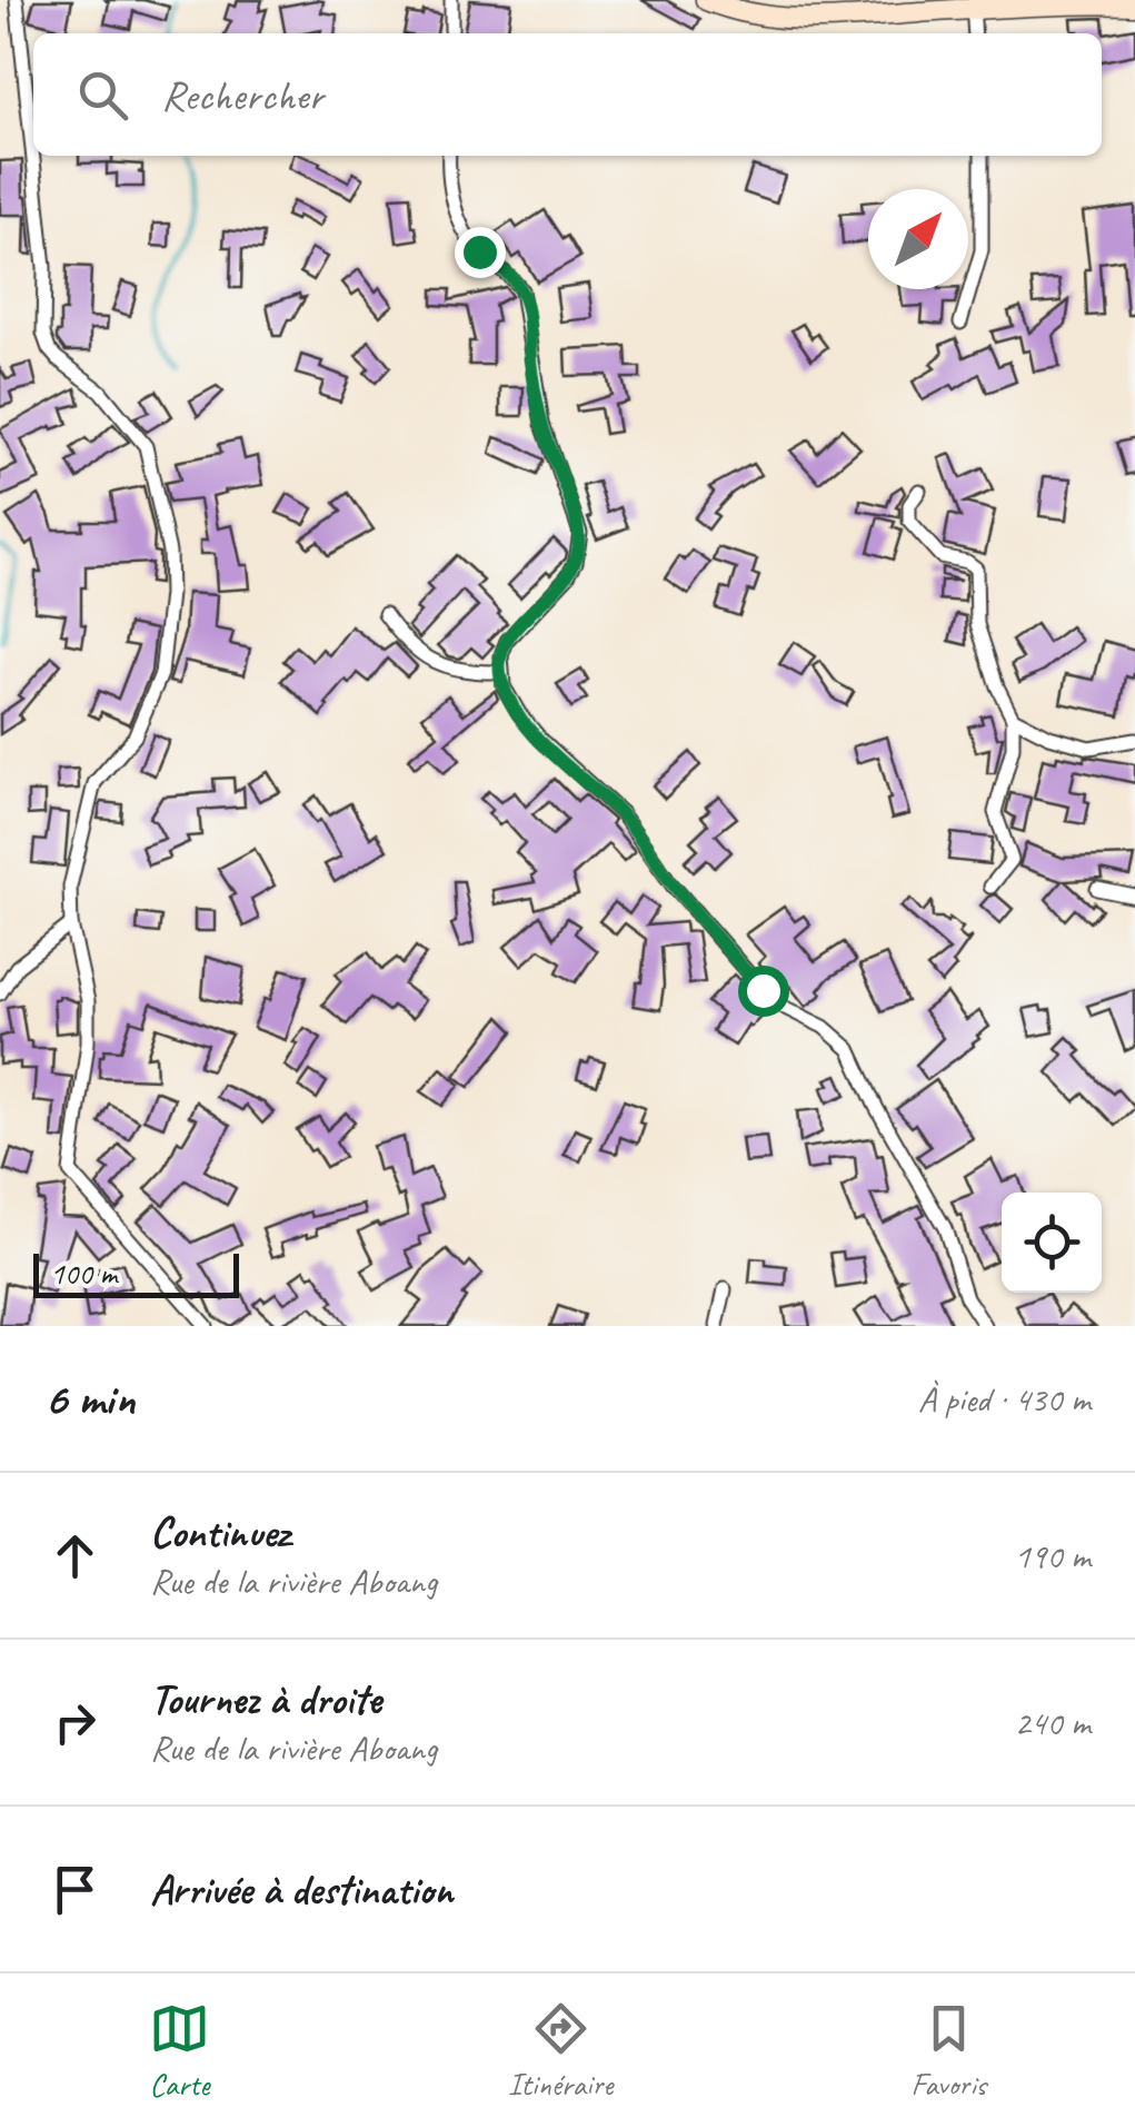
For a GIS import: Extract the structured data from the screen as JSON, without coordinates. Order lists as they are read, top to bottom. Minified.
{"scale_bar":"100 m","north":"top right","page":{"search":"Rechercher","scale":"100 m","heading":["6 min","À pied · 430 m"],"list":[["Continuez","Rue de la rivière Aboang","190 m"],["Tournez à droite","Rue de la rivière Aboang","240 m"],"Arrivée à destination"],"nav":["Carte","Itinéraire","Favoris"]}}
